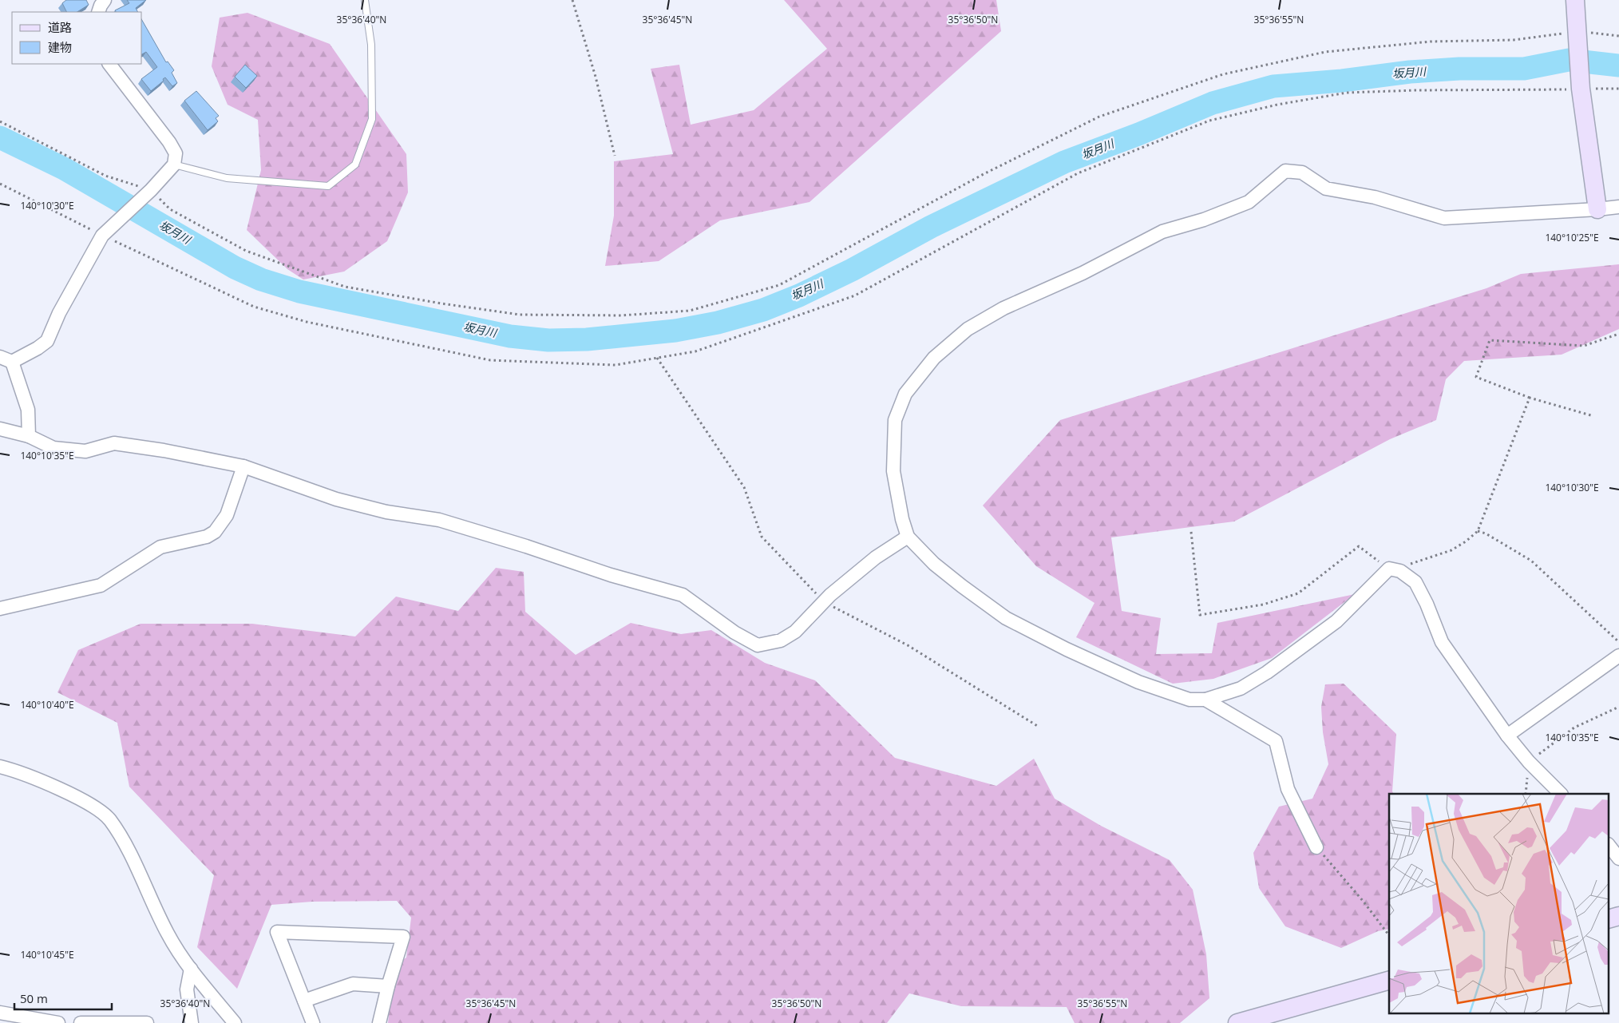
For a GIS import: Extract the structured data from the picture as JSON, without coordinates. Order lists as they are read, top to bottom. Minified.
{"water":["坂月川"],"legend":["道路","建物"],"scale_bar":"50 m","coordinates":["35°36'40\"N","35°36'45\"N","35°36'50\"N","35°36'55\"N","140°10'30\"E","140°10'25\"E","140°10'35\"E","140°10'40\"E","140°10'45\"E"]}
